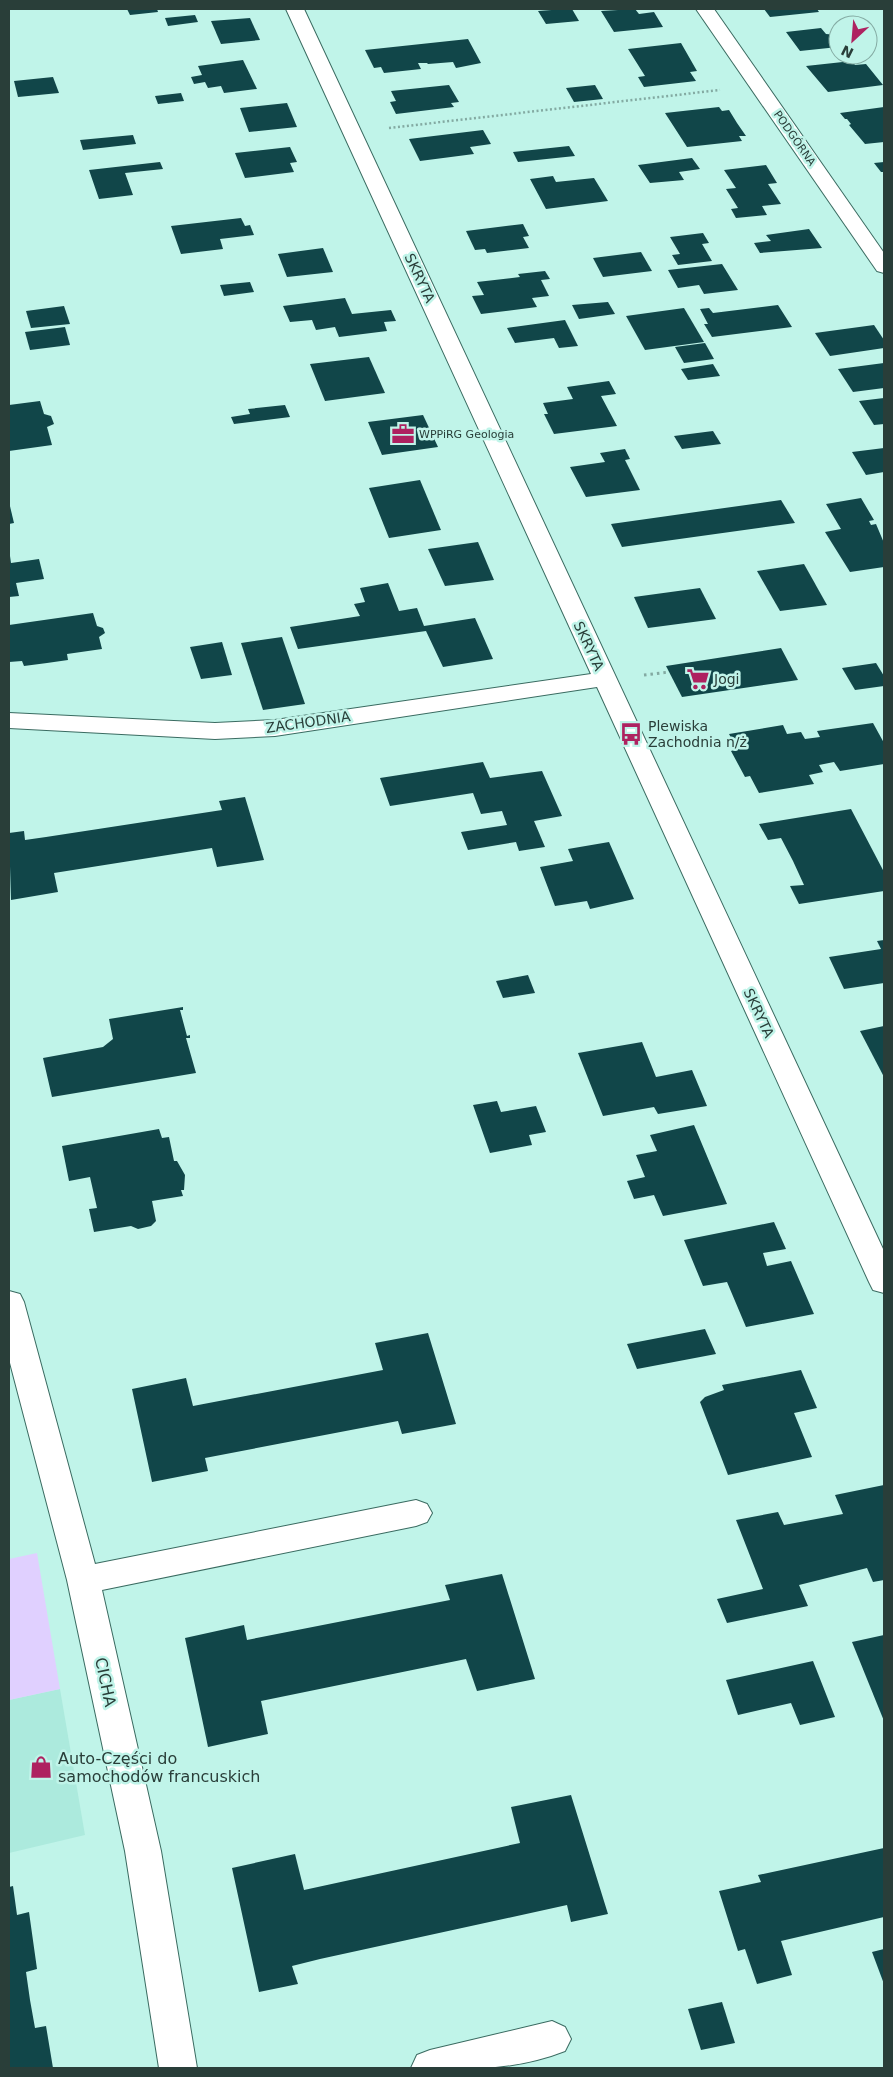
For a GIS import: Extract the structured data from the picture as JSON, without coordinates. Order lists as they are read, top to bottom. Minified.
{"streets":{"street":["PODGÓRNA","SKRYTA","ZACHODNIA","CICHA"]},"crossings":[["SKRYTA","ZACHODNIA"]],"places":{"office":["WPPiRG Geologia"],"supermarket":["Jogi"],"bus stop":["Plewiska Zachodnia n/ż"],"shop":["Auto-Części do samochodów francuskich"]},"north":"bottom left"}
